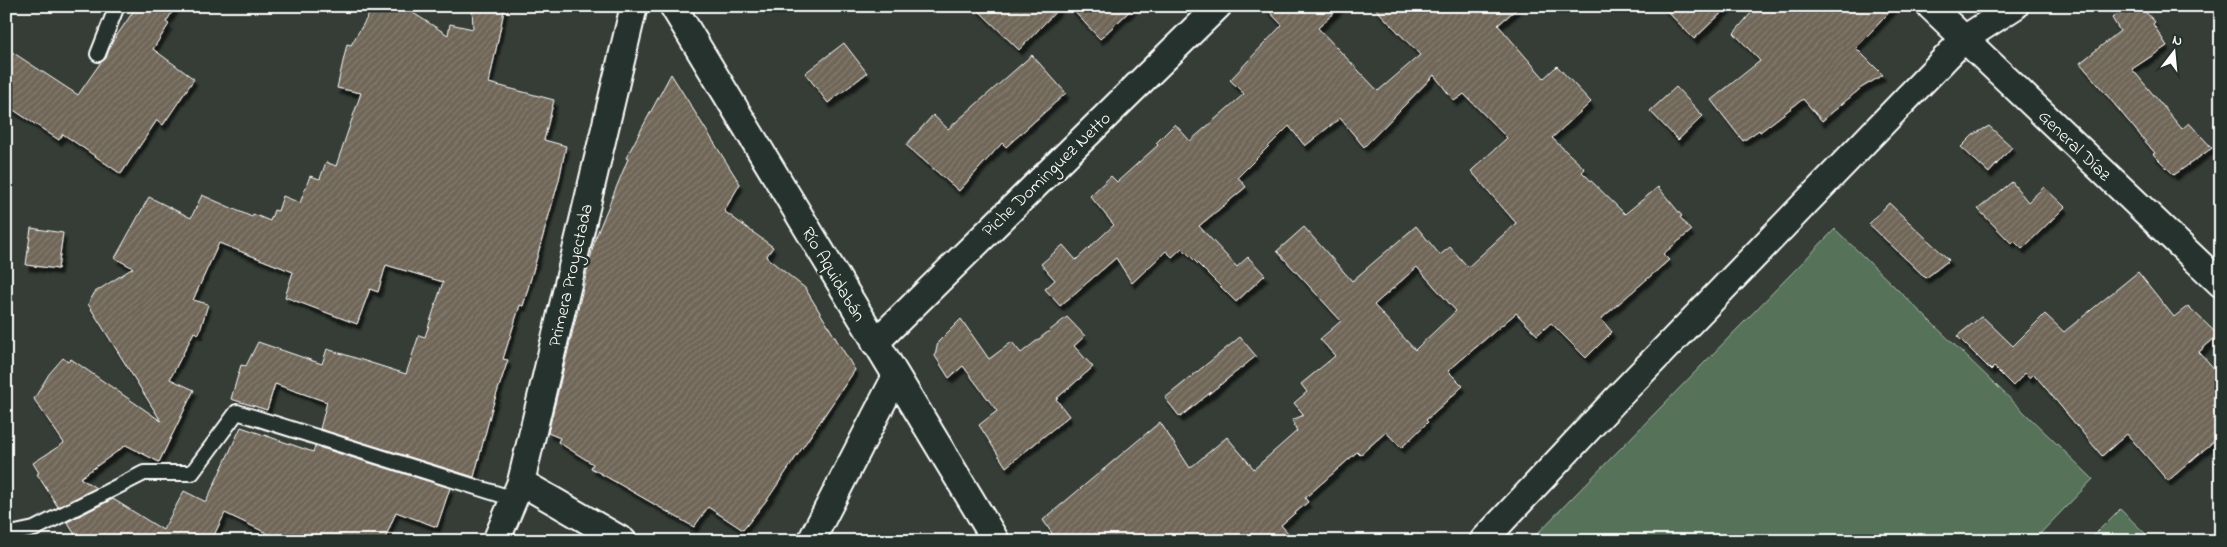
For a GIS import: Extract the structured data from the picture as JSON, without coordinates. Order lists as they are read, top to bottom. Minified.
{"streets":{"street":["General Díaz","Piche Dominguez Netto","Río Aquidabán","Primera Proyectada"]},"crossings":[["Piche Dominguez Netto","Río Aquidabán"]],"north":"top"}
